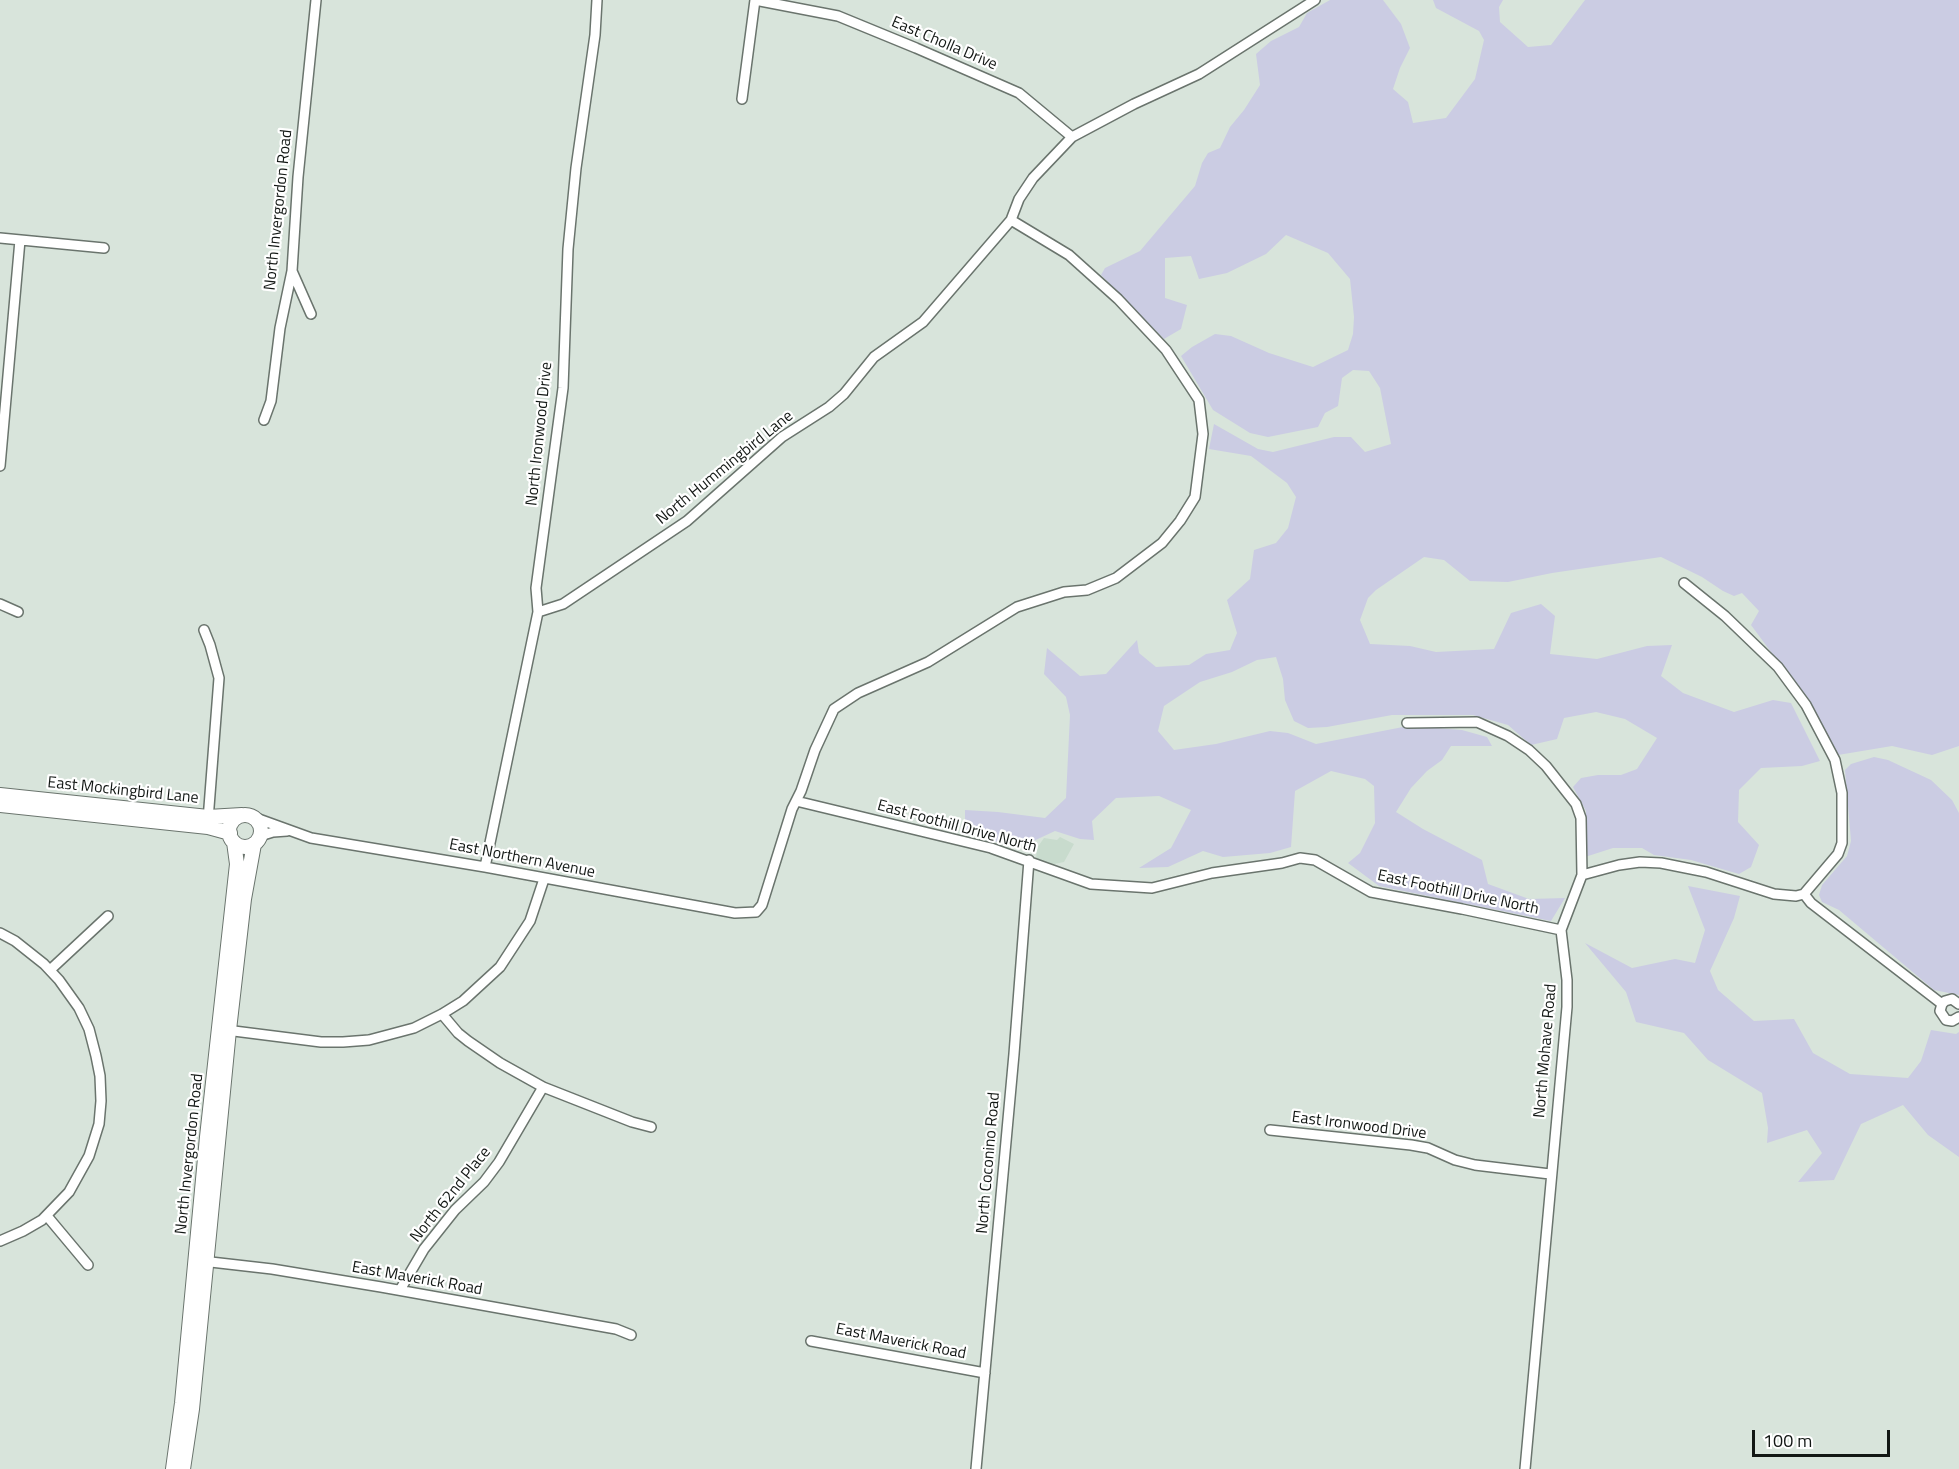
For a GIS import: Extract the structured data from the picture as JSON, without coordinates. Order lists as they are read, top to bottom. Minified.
{"streets":{"street":["East Cholla Drive","North Invergordon Road","North Ironwood Drive","North Hummingbird Lane","East Mockingbird Lane","East Foothill Drive North","East Northern Avenue","North Mohave Road","East Ironwood Drive","North Coconino Road","North 62nd Place","East Maverick Road"]},"crossings":[["East Cholla Drive","North Hummingbird Lane"],["North Invergordon Road","East Mockingbird Lane"],["North Invergordon Road","East Northern Avenue"],["North Invergordon Road","East Maverick Road"],["North Ironwood Drive","North Hummingbird Lane"],["North Ironwood Drive","East Northern Avenue"],["East Mockingbird Lane","East Northern Avenue"],["East Foothill Drive North","East Northern Avenue"],["East Foothill Drive North","North Mohave Road"],["East Foothill Drive North","North Coconino Road"],["North Mohave Road","East Ironwood Drive"],["North Coconino Road","East Maverick Road"],["North 62nd Place","East Maverick Road"]],"scale_bar":"100 m"}
